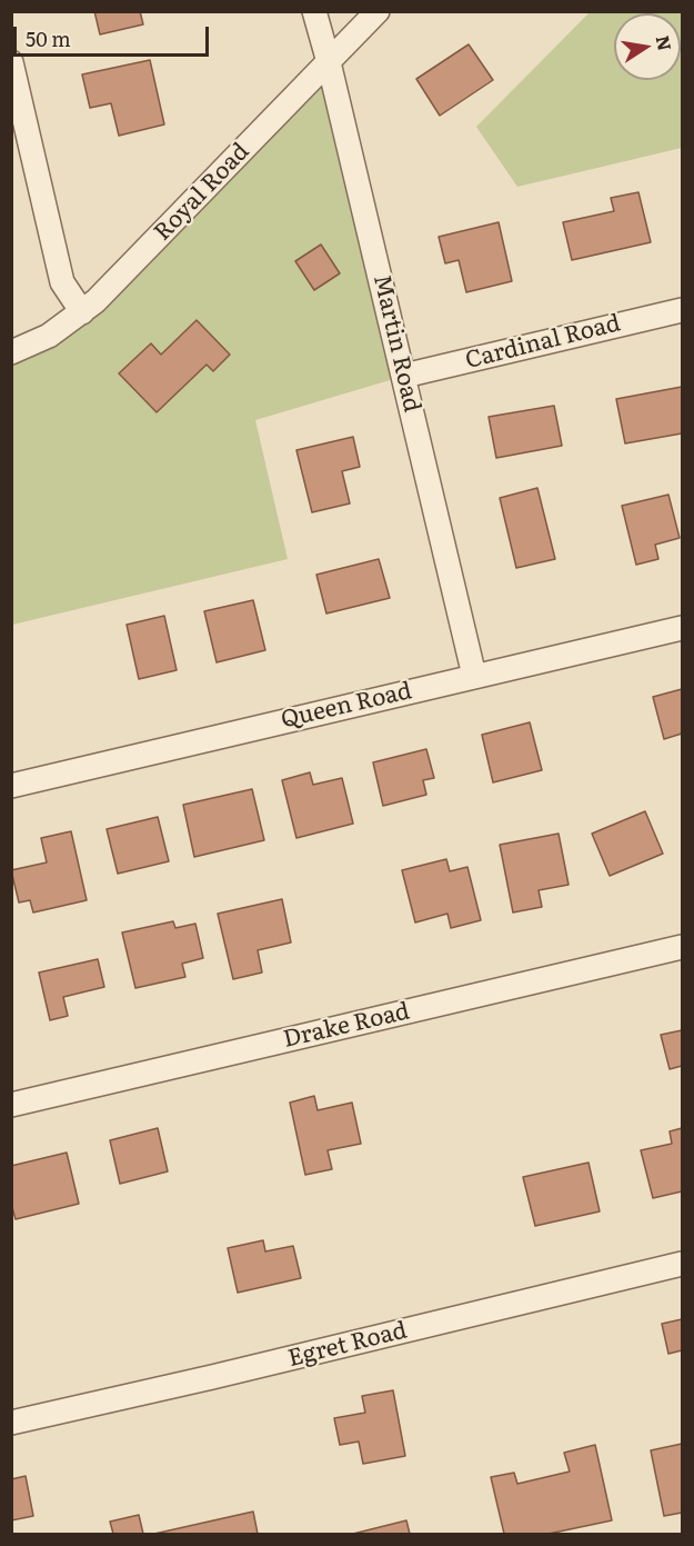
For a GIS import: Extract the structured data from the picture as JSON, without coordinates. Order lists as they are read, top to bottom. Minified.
{"streets":{"street":["Royal Road","Cardinal Road","Martin Road","Queen Road","Drake Road","Egret Road"]},"crossings":[["Royal Road","Martin Road"],["Cardinal Road","Martin Road"],["Martin Road","Queen Road"]],"scale_bar":"50 m","north":"right"}
